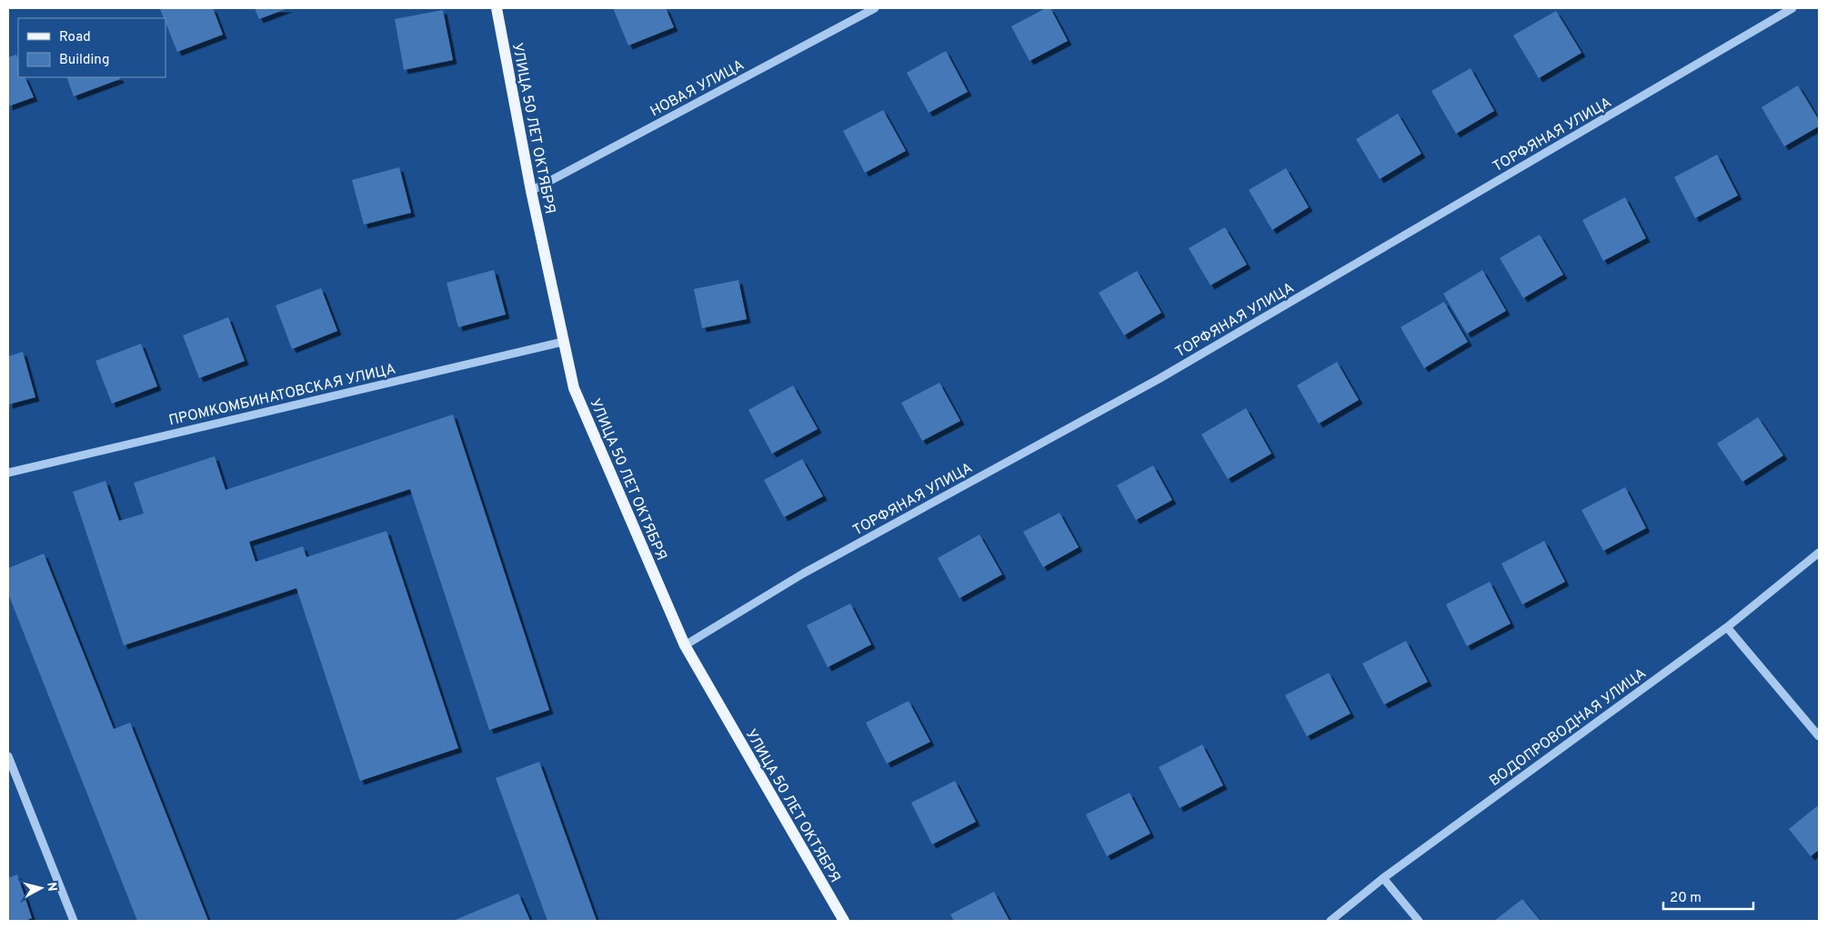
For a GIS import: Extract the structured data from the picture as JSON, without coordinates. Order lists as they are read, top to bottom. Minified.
{"streets":{"main road":["УЛИЦА 50 ЛЕТ ОКТЯБРЯ"],"street":["НОВАЯ УЛИЦА","ТОРФЯНАЯ УЛИЦА","ПРОМКОМБИНАТОВСКАЯ УЛИЦА","ВОДОПРОВОДНАЯ УЛИЦА"]},"crossings":[["НОВАЯ УЛИЦА","УЛИЦА 50 ЛЕТ ОКТЯБРЯ"],["УЛИЦА 50 ЛЕТ ОКТЯБРЯ","ТОРФЯНАЯ УЛИЦА"],["УЛИЦА 50 ЛЕТ ОКТЯБРЯ","ПРОМКОМБИНАТОВСКАЯ УЛИЦА"]],"legend":["Road","Building"],"scale_bar":"20 m","north":"right"}
